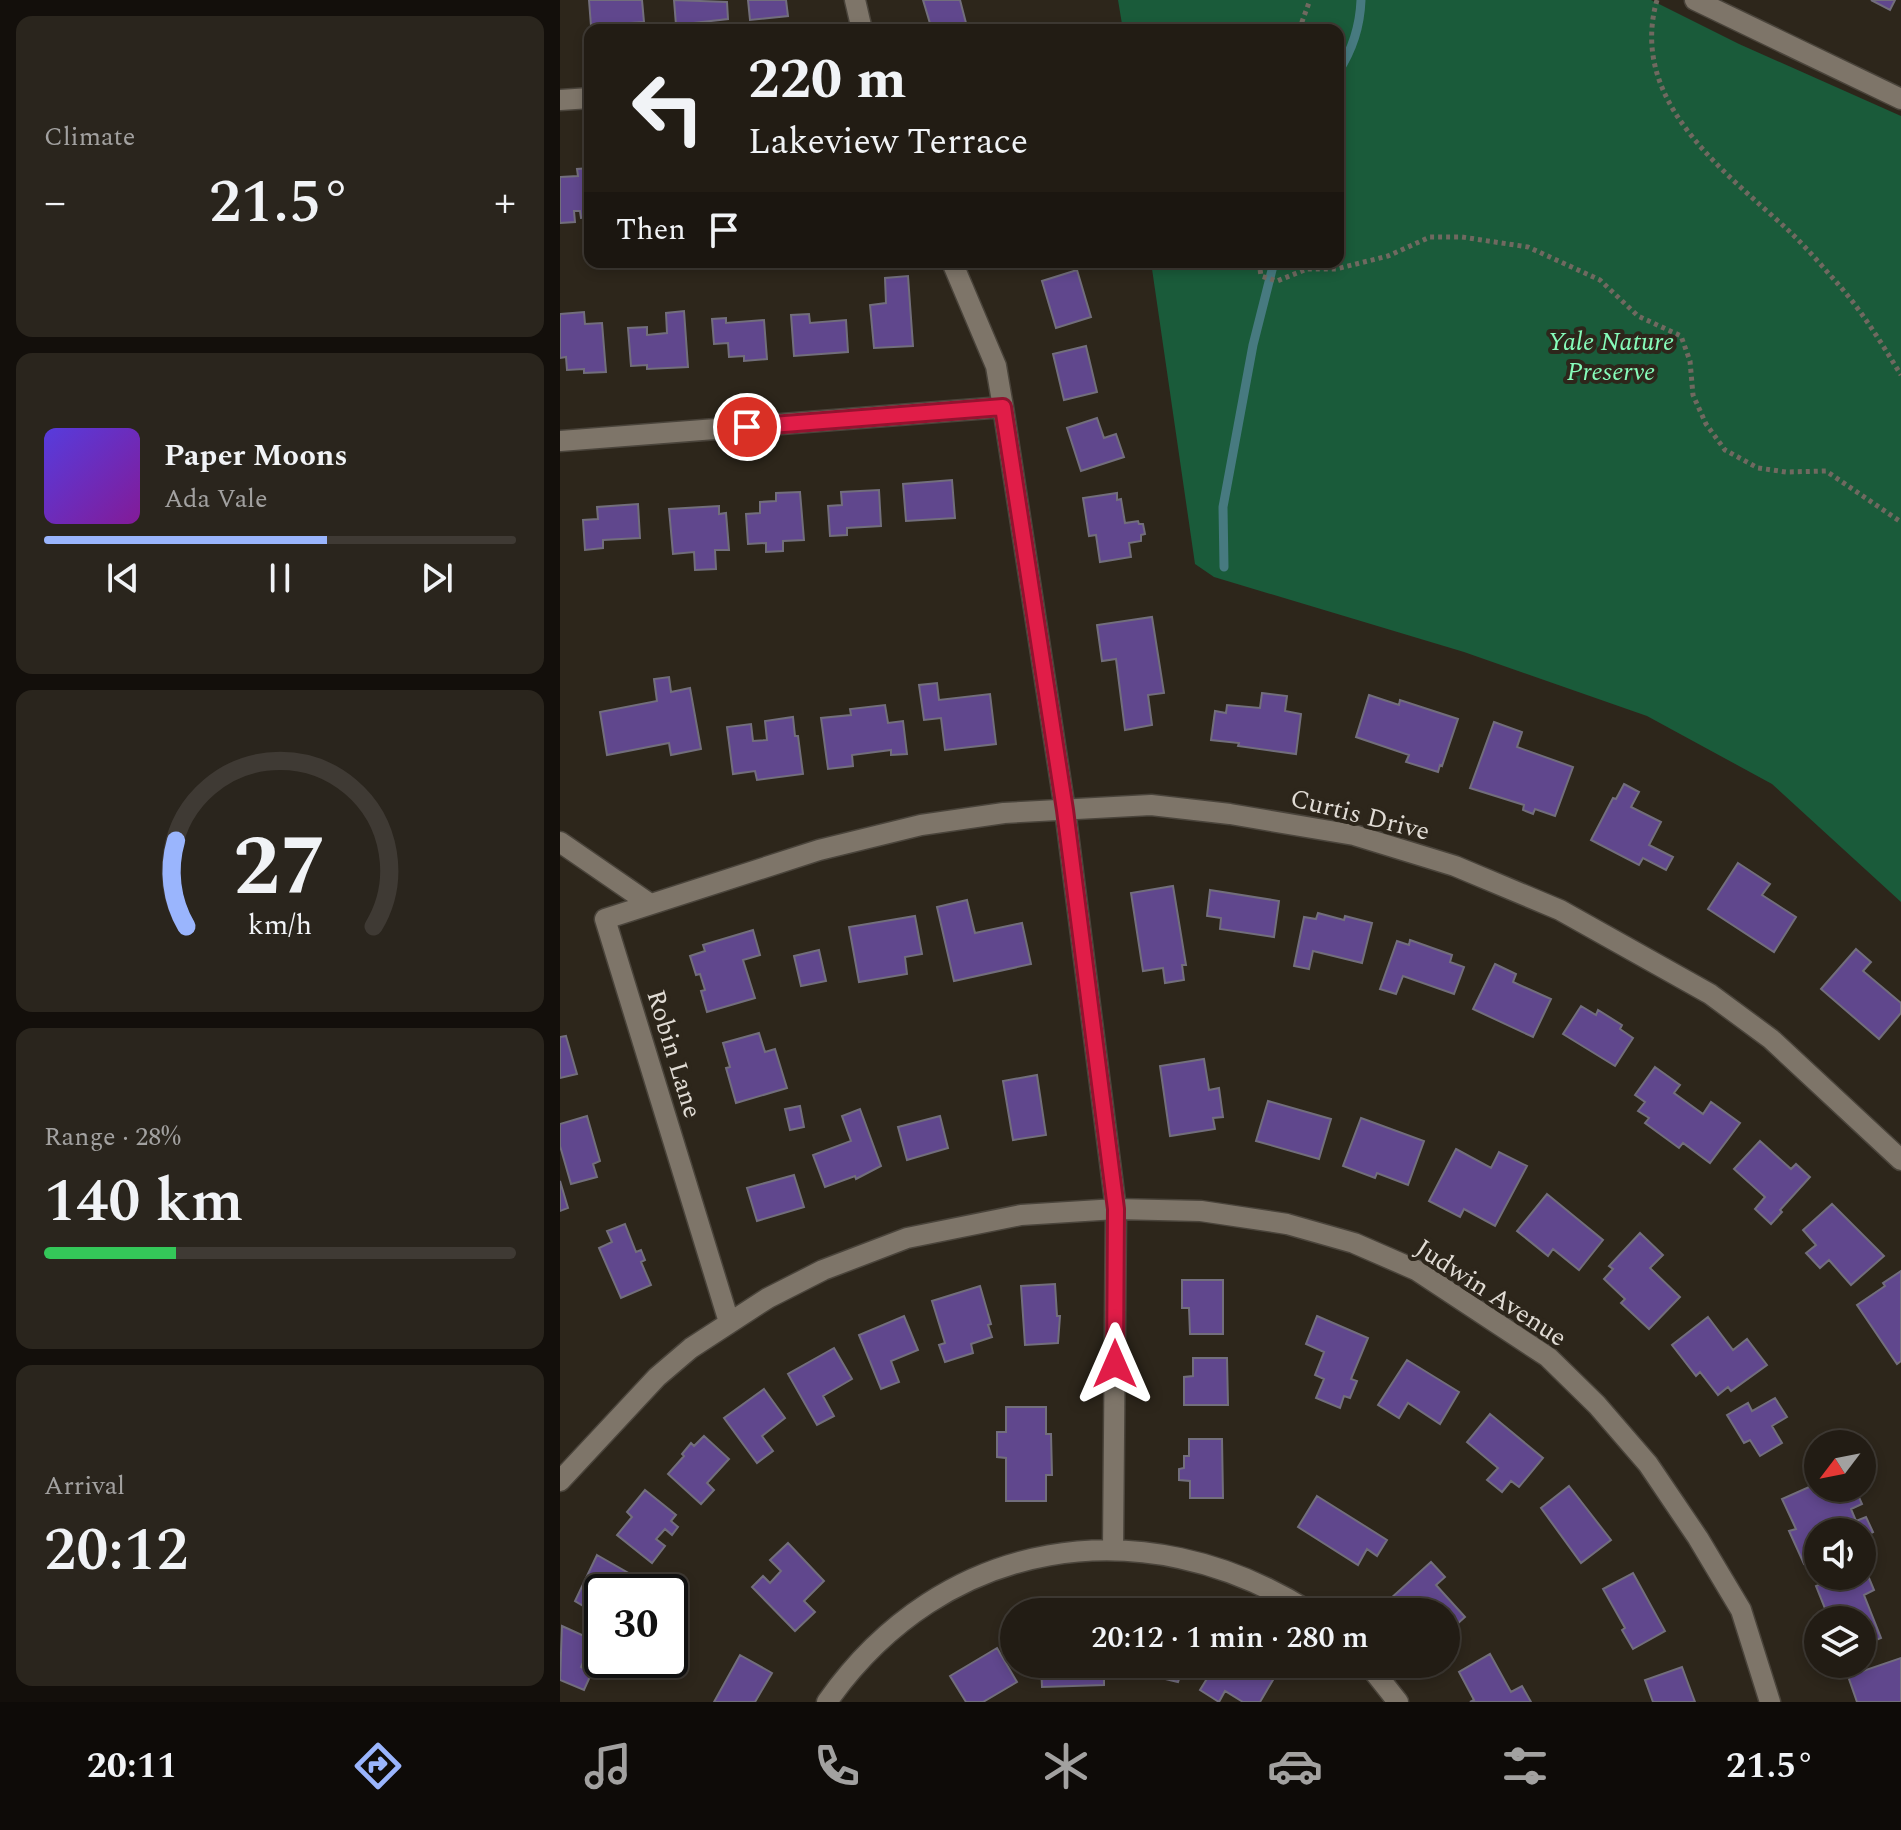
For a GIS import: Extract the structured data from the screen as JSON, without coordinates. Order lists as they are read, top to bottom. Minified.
{"streets":{"street":["Curtis Drive","Robin Lane","Judwin Avenue"]},"crossings":[["Curtis Drive","Robin Lane"],["Robin Lane","Judwin Avenue"]],"parks":["Yale Nature Preserve"],"north":"bottom left","page":{"tile":["Climate",["Range · 28%","140 km"],["Arrival","20:12"]],"turn":["220 m","Lakeview Terrace"],"heat":["−","21.5°","+"],"then":"Then","song":["Paper Moons","Ada Vale"],"limit":"30","trip":"20:12 · 1 min · 280 m","tabs":["20:11","21.5°"],"gauge":["27","km/h"]}}
